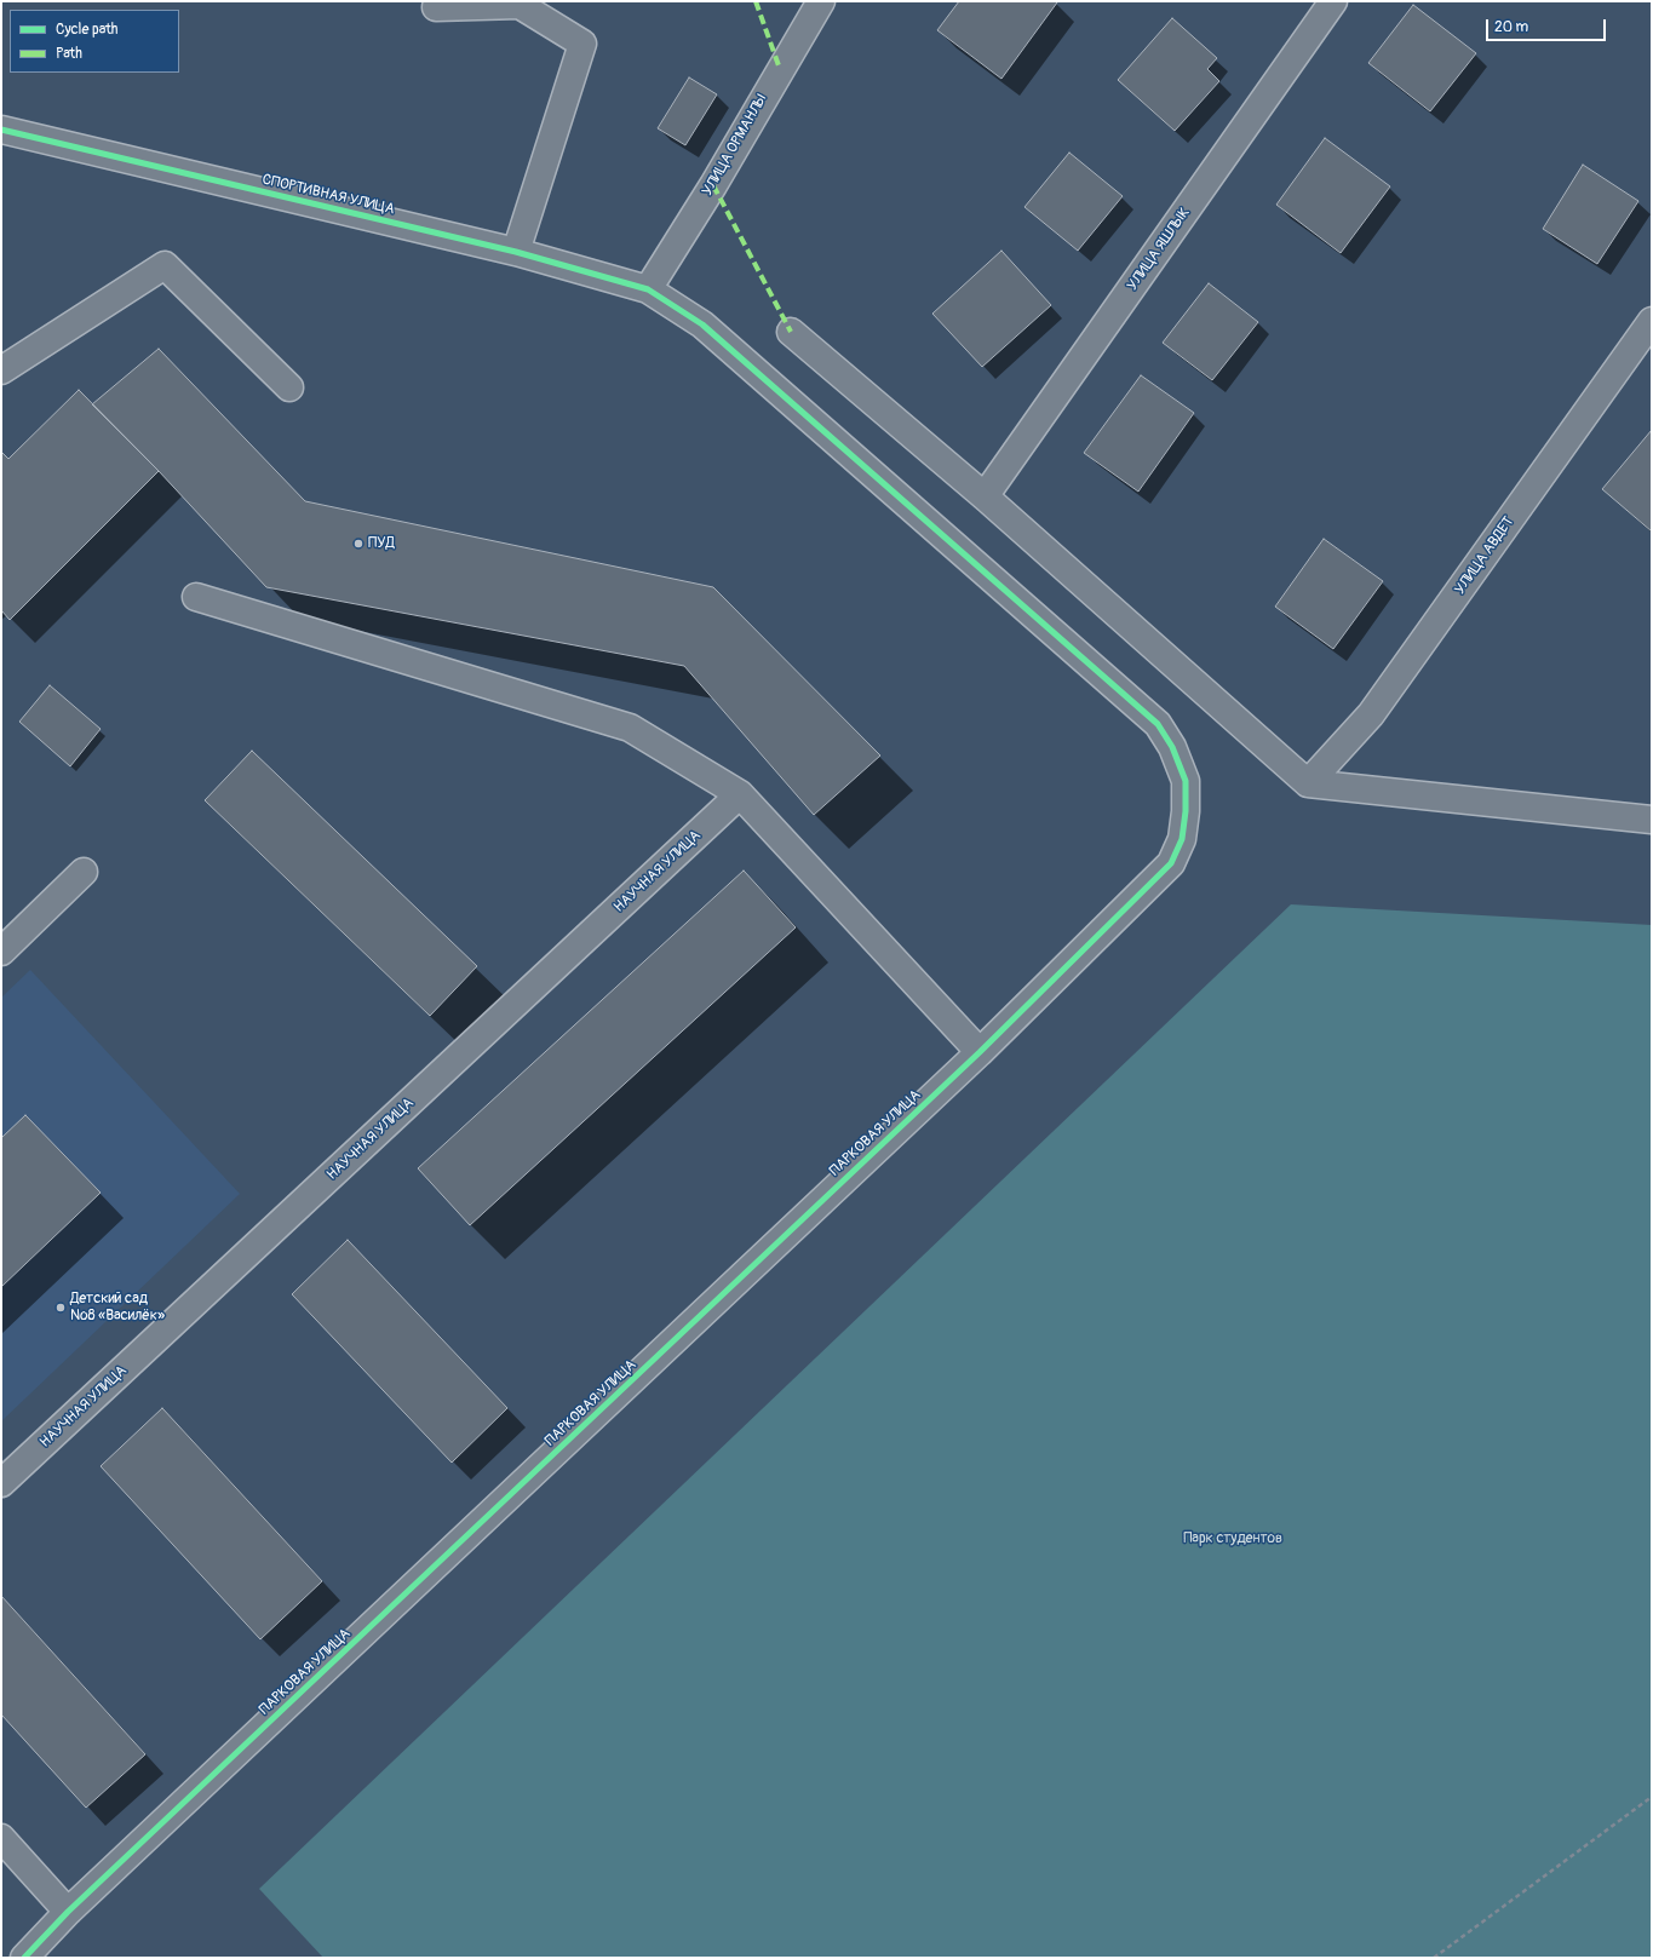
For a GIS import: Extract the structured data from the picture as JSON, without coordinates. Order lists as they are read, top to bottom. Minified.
{"streets":{"street":["УЛИЦА ОРМАНЛЫ","СПОРТИВНАЯ УЛИЦА","УЛИЦА ЯШЛЫК","УЛИЦА АВДЕТ","НАУЧНАЯ УЛИЦА","ПАРКОВАЯ УЛИЦА"]},"crossings":[["УЛИЦА ОРМАНЛЫ","СПОРТИВНАЯ УЛИЦА"],["СПОРТИВНАЯ УЛИЦА","ПАРКОВАЯ УЛИЦА"]],"parks":["Парк студентов"],"places":["ПУД","Детский сад №8 «Василёк»"],"legend":["Cycle path","Path"],"scale_bar":"20 m"}
